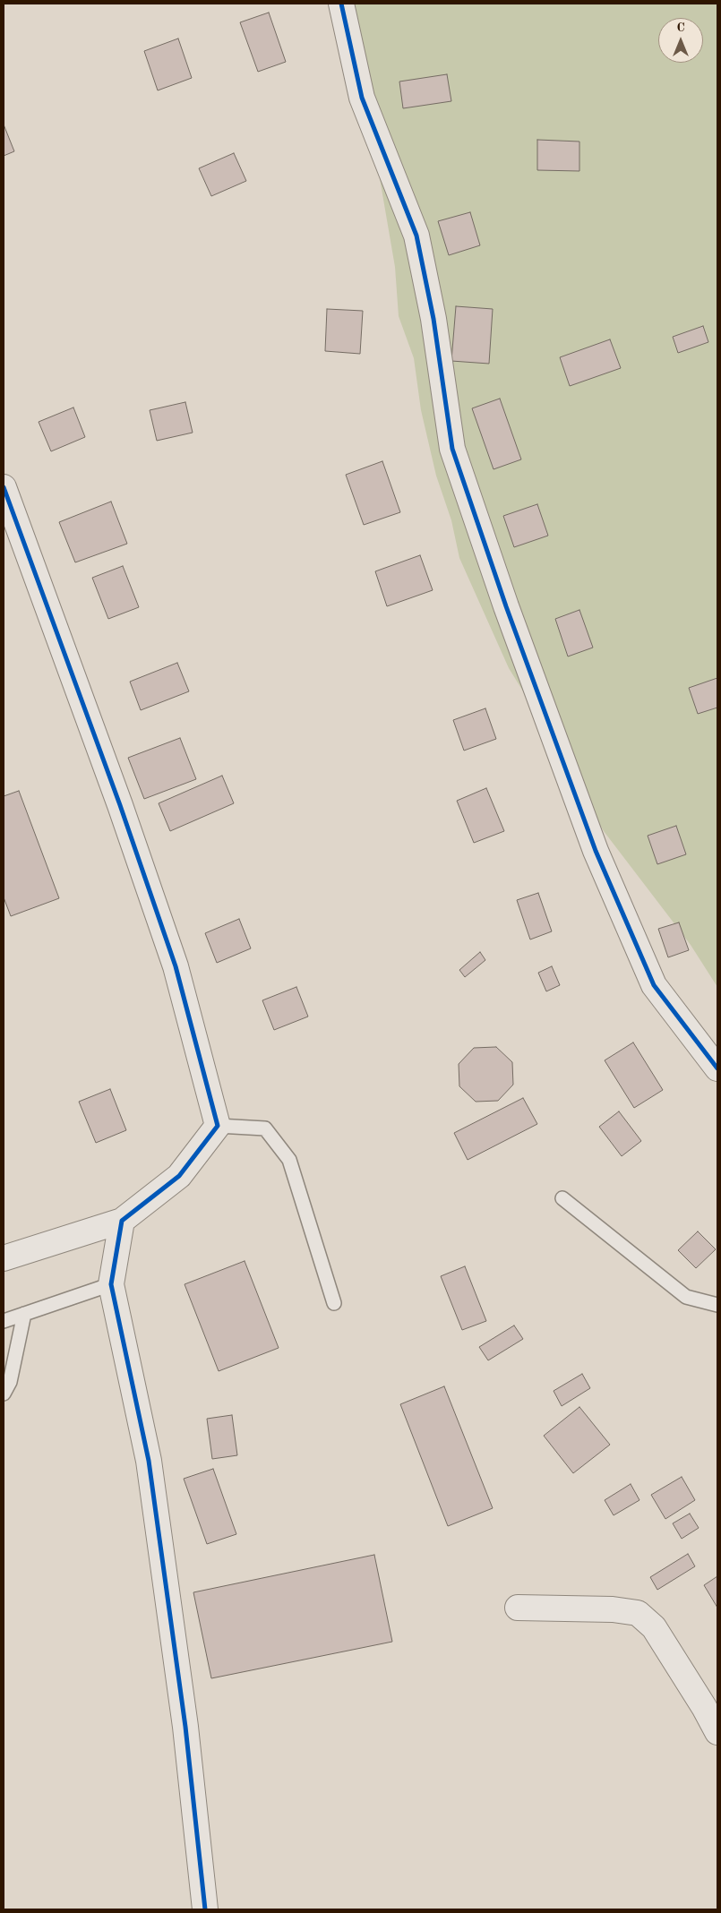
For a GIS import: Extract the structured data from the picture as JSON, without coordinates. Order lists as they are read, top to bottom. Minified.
{"north":"top"}
